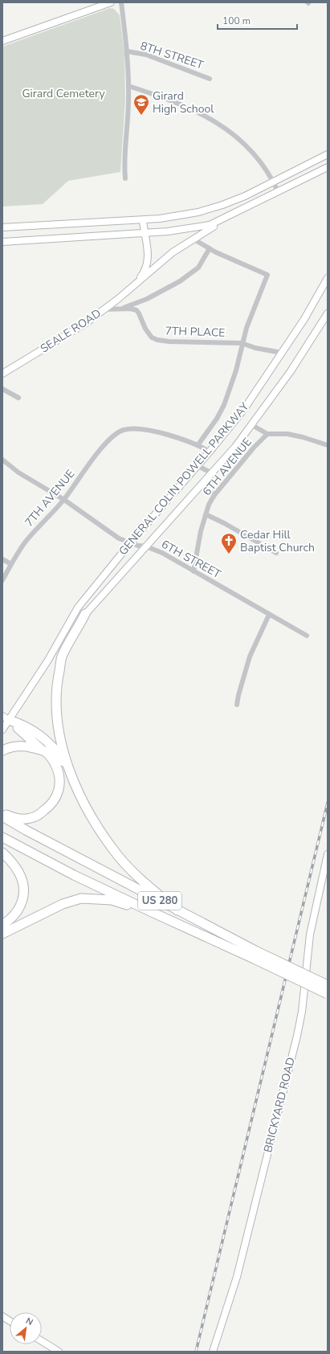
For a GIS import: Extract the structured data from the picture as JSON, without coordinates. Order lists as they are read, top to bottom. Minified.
{"streets":{"highway":["US 280"],"main road":["SEALE ROAD","GENERAL COLIN POWELL PARKWAY","BRICKYARD ROAD"],"street":["8TH STREET","7TH PLACE","6TH AVENUE","7TH AVENUE","6TH STREET"]},"crossings":[["SEALE ROAD","7TH PLACE"],["7TH PLACE","GENERAL COLIN POWELL PARKWAY"],["6TH AVENUE","6TH STREET"],["GENERAL COLIN POWELL PARKWAY","6TH STREET"],["7TH AVENUE","6TH STREET"]],"parks":["Girard Cemetery"],"places":{"school or university":["Girard High School"],"church":["Cedar Hill Baptist Church"]},"scale_bar":"100 m","north":"top right"}
